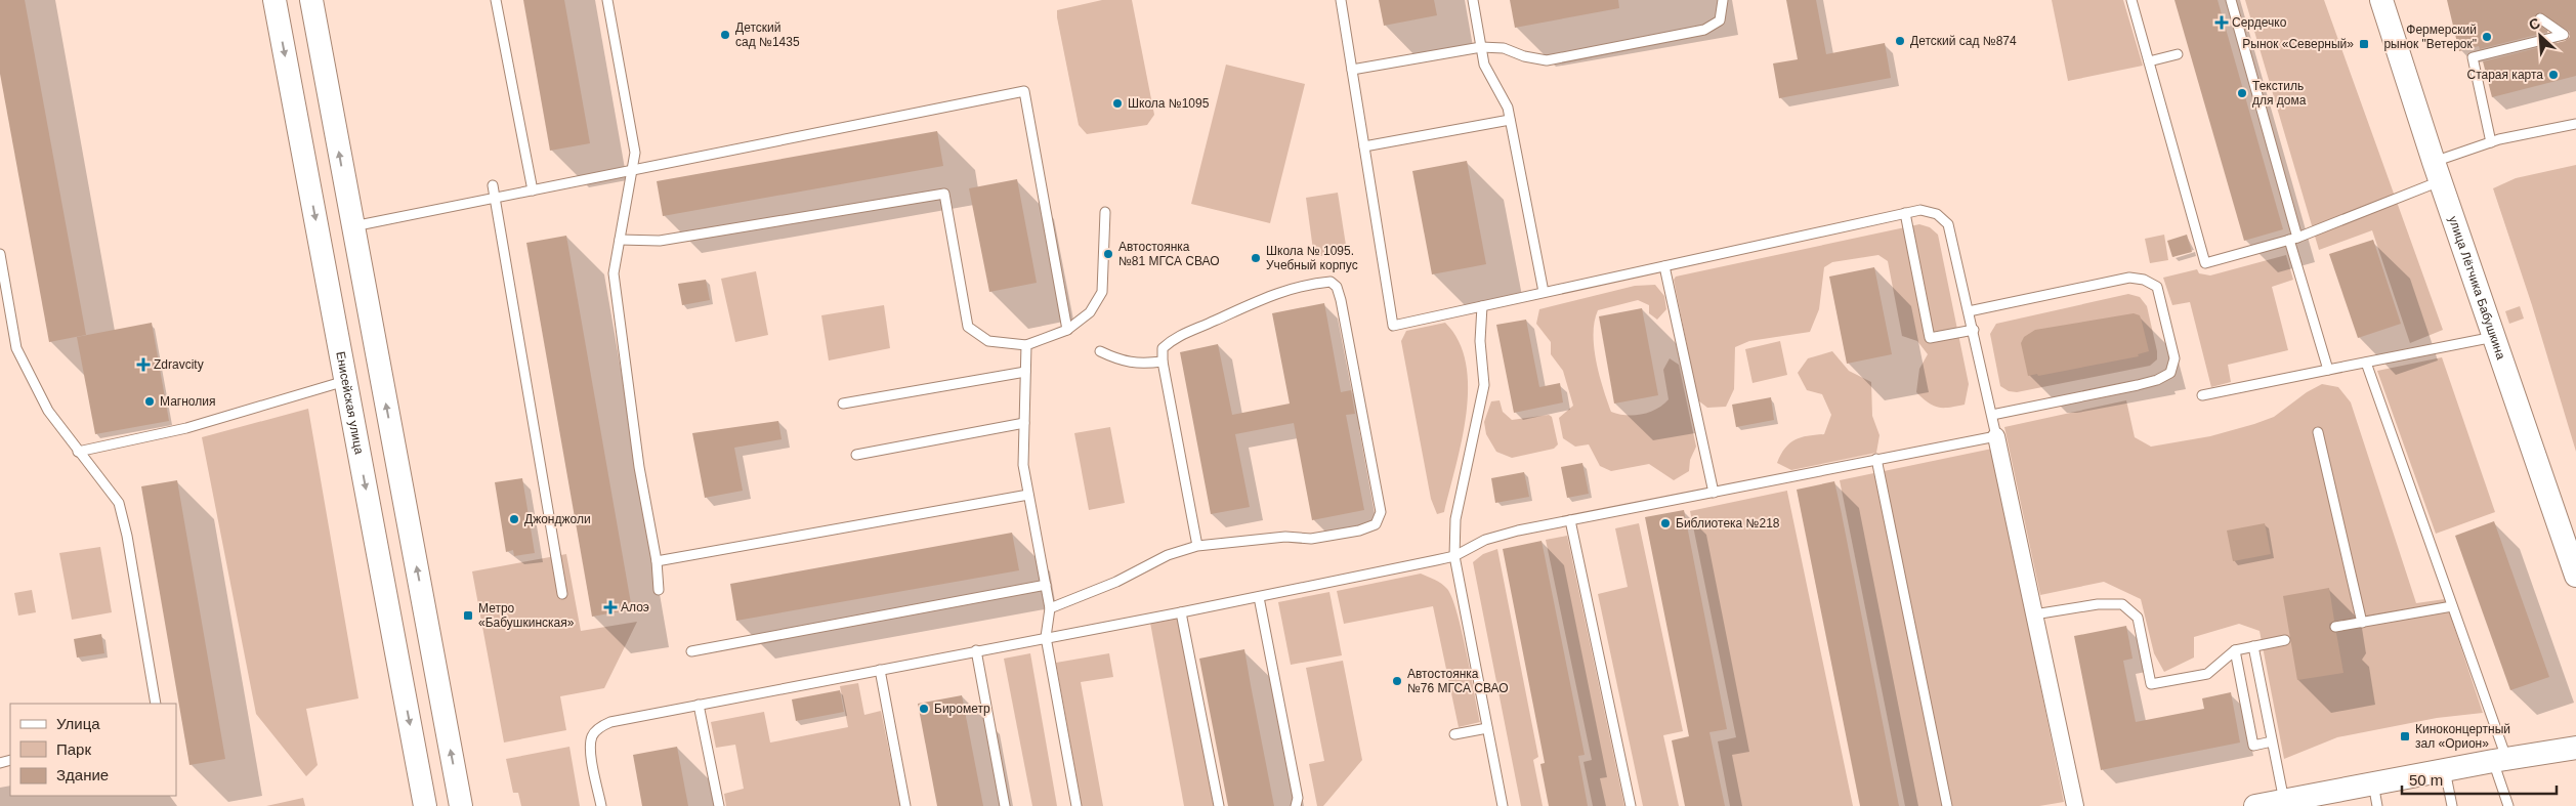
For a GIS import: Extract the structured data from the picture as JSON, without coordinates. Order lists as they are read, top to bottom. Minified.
{"streets":{"main road":["улица Лётчика Бабушкина","Енисейская улица"]},"places":{"health":["Сердечко","Zdravcity","Алоэ"],"other":["Детский сад №1435","Фермерский рынок \"Ветерок\"","Детский сад №874","Старая карта","Текстиль для дома","Школа №1095","Автостоянка №81 МГСА СВАО","Школа № 1095. Учебный корпус","Магнолия","Джонджоли","Библиотека №218","Автостоянка №76 МГСА СВАО","Бирометр"],"transit":["Рынок «Северный»","Метро «Бабушкинская»","Киноконцертный зал «Орион»"]},"legend":["Улица","Парк","Здание"],"scale_bar":"50 m","north":"top left"}
